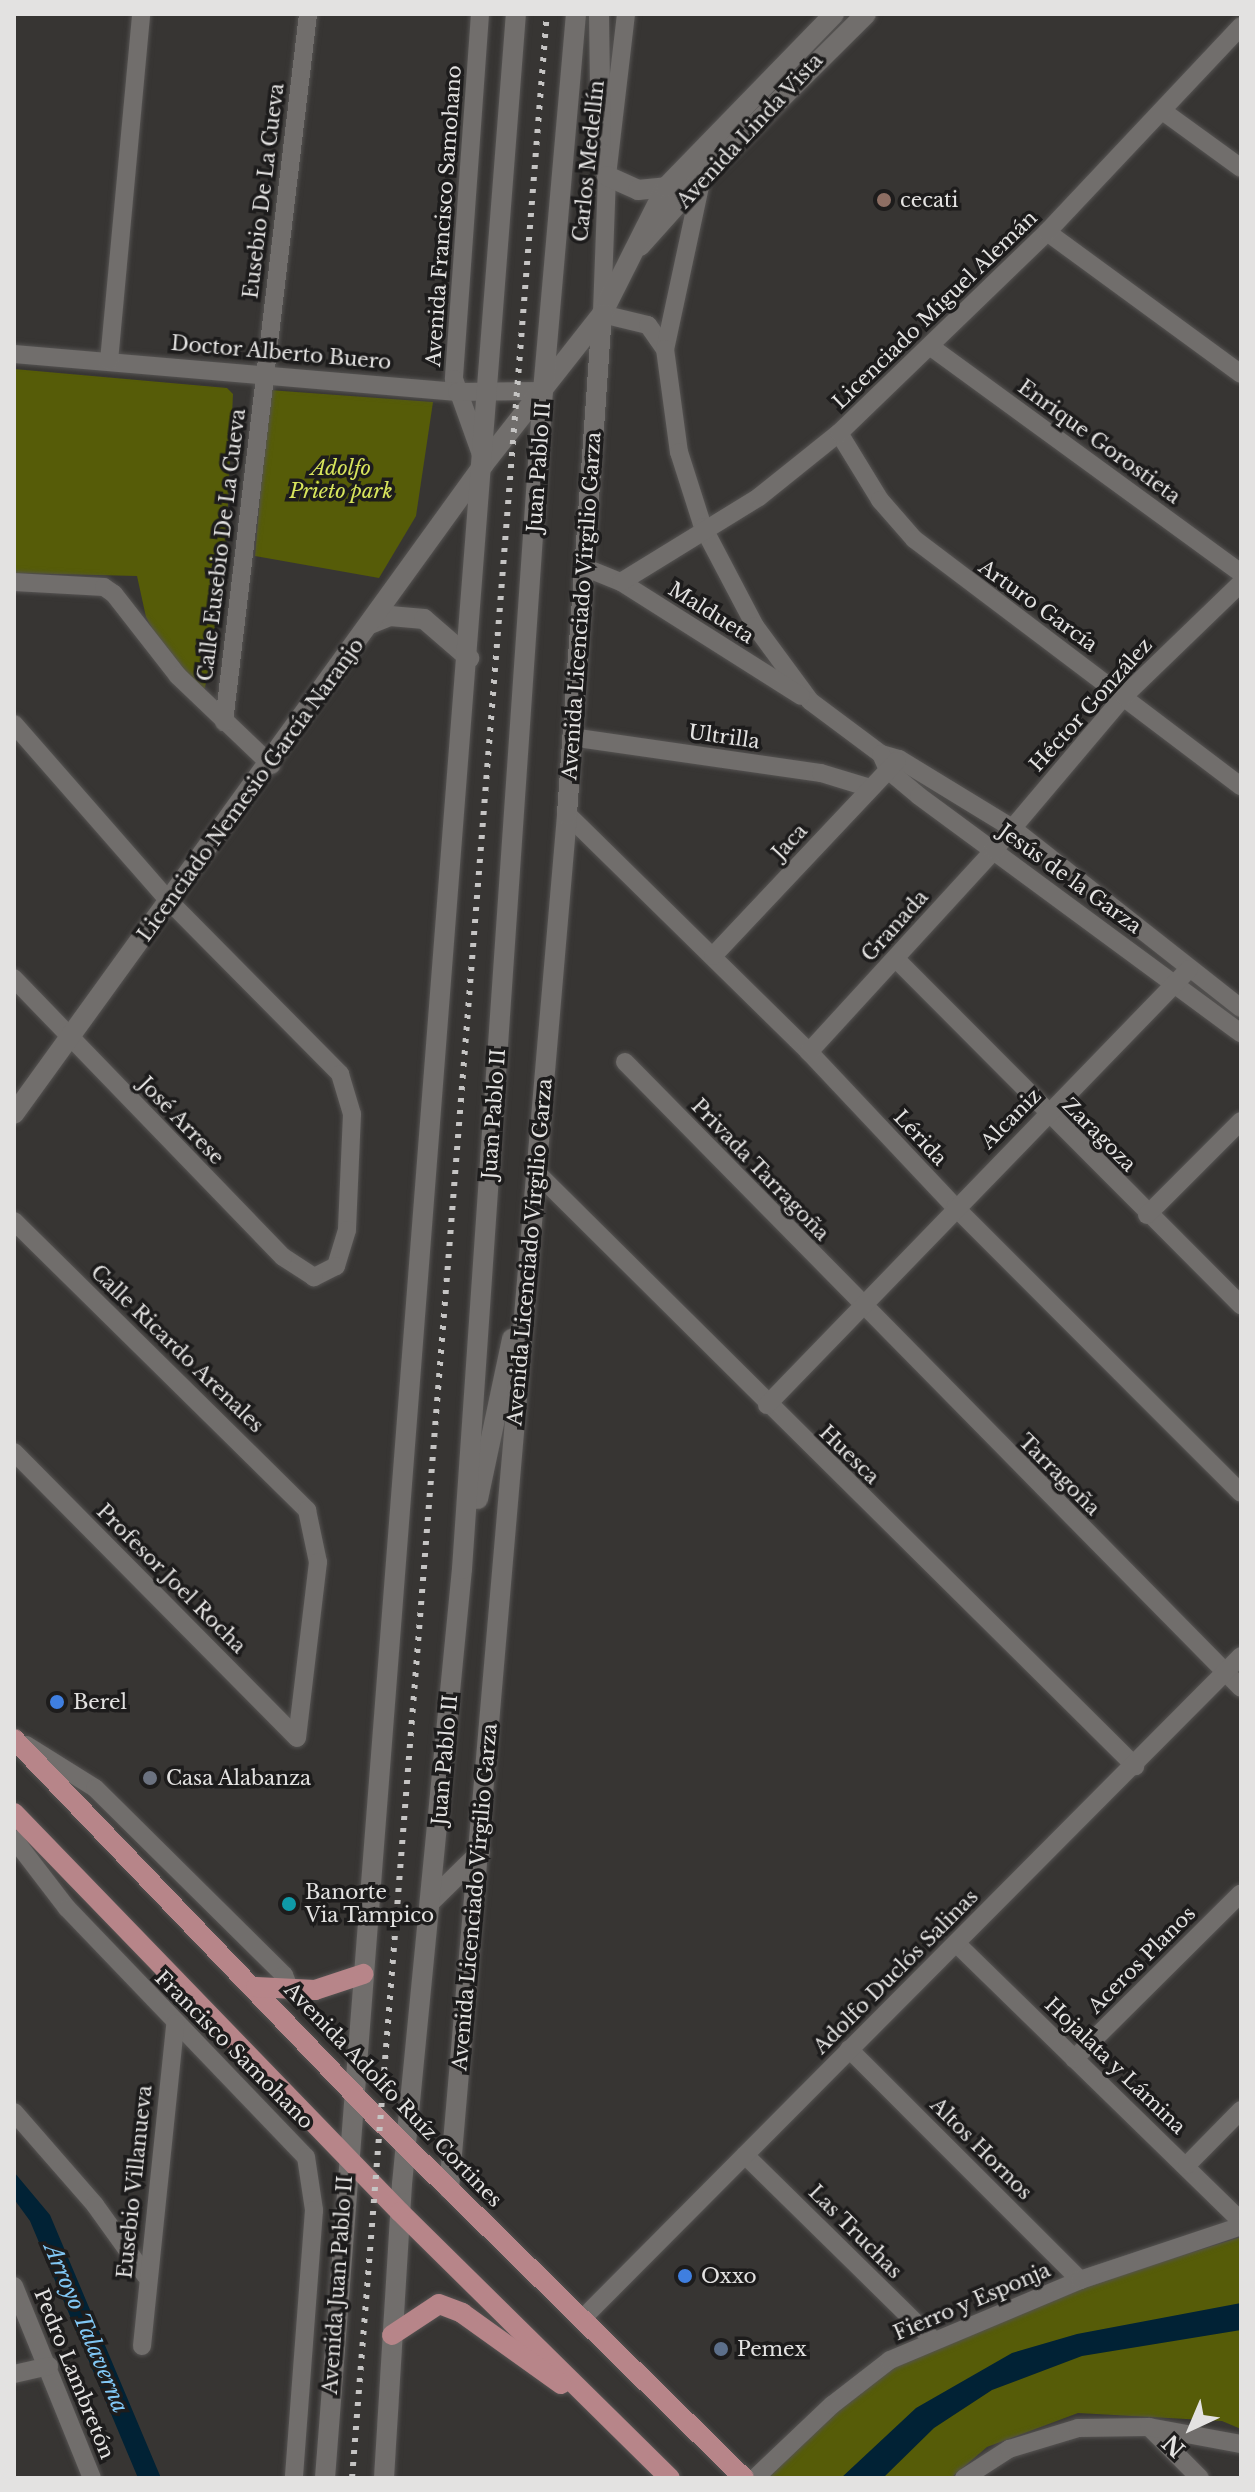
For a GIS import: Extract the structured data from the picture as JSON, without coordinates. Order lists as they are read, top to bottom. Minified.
{"streets":{"main road":["Avenida Linda Vista","Juan Pablo II","Avenida Licenciado Virgilio Garza","Licenciado Nemesio García Naranjo","Avenida Adolfo Ruíz Cortines","Avenida Juan Pablo II"],"street":["Carlos Medellín","Eusebio De La Cueva","Avenida Francisco Samohano","Licenciado Miguel Alemán","Doctor Alberto Buero","Enrique Gorostieta","Calle Eusebio De La Cueva","Arturo García","Maldueta","Héctor González","Ultrilla","Jaca","Jesús de la Garza","Granada","Alcaniz","José Arrese","Zaragoza","Lérida","Privada Tarragoña","Calle Ricardo Arenales","Huesca","Tarragoña","Profesor Joel Rocha","Aceros Planos","Adolfo Duclós Salinas","Francisco Samohano","Hojalata y Lámina","Altos Hornos","Eusebio Villanueva","Las Truchas","Fierro y Esponja","Pedro Lambretón"]},"crossings":[["Avenida Linda Vista","Carlos Medellín"],["Avenida Linda Vista","Doctor Alberto Buero"],["Avenida Linda Vista","Juan Pablo II"],["Avenida Linda Vista","Avenida Licenciado Virgilio Garza"],["Avenida Linda Vista","Licenciado Nemesio García Naranjo"],["Avenida Linda Vista","Jesús de la Garza"],["Carlos Medellín","Avenida Licenciado Virgilio Garza"],["Eusebio De La Cueva","Doctor Alberto Buero"],["Eusebio De La Cueva","Calle Eusebio De La Cueva"],["Avenida Francisco Samohano","Doctor Alberto Buero"],["Avenida Francisco Samohano","Licenciado Nemesio García Naranjo"],["Licenciado Miguel Alemán","Enrique Gorostieta"],["Licenciado Miguel Alemán","Arturo García"],["Licenciado Miguel Alemán","Maldueta"],["Licenciado Miguel Alemán","Jesús de la Garza"],["Doctor Alberto Buero","Juan Pablo II"],["Doctor Alberto Buero","Calle Eusebio De La Cueva"],["Doctor Alberto Buero","Licenciado Nemesio García Naranjo"],["Juan Pablo II","Licenciado Nemesio García Naranjo"],["Juan Pablo II","Avenida Adolfo Ruíz Cortines"],["Avenida Licenciado Virgilio Garza","Maldueta"],["Avenida Licenciado Virgilio Garza","Ultrilla"],["Avenida Licenciado Virgilio Garza","Lérida"],["Avenida Licenciado Virgilio Garza","Huesca"],["Avenida Licenciado Virgilio Garza","Avenida Adolfo Ruíz Cortines"],["Arturo García","Héctor González"],["Maldueta","Jesús de la Garza"],["Héctor González","Jesús de la Garza"],["Héctor González","Granada"],["Ultrilla","Jaca"],["Licenciado Nemesio García Naranjo","José Arrese"],["Jaca","Jesús de la Garza"],["Jaca","Lérida"],["Jesús de la Garza","Granada"],["Jesús de la Garza","Alcaniz"],["Granada","Zaragoza"],["Granada","Lérida"],["Alcaniz","Zaragoza"],["Alcaniz","Lérida"],["Alcaniz","Privada Tarragoña"],["Alcaniz","Huesca"],["Alcaniz","Tarragoña"],["Privada Tarragoña","Tarragoña"],["Calle Ricardo Arenales","Profesor Joel Rocha"],["Huesca","Adolfo Duclós Salinas"],["Tarragoña","Adolfo Duclós Salinas"],["Aceros Planos","Hojalata y Lámina"],["Adolfo Duclós Salinas","Hojalata y Lámina"],["Adolfo Duclós Salinas","Avenida Adolfo Ruíz Cortines"],["Adolfo Duclós Salinas","Altos Hornos"],["Adolfo Duclós Salinas","Las Truchas"],["Francisco Samohano","Eusebio Villanueva"],["Hojalata y Lámina","Fierro y Esponja"],["Avenida Adolfo Ruíz Cortines","Avenida Juan Pablo II"],["Altos Hornos","Fierro y Esponja"],["Las Truchas","Fierro y Esponja"]],"water":["Arroyo Talaverna"],"parks":["Adolfo Prieto park"],"places":["cecati","Berel","Casa Alabanza","Banorte Via Tampico","Oxxo","Pemex"],"north":"bottom left"}
